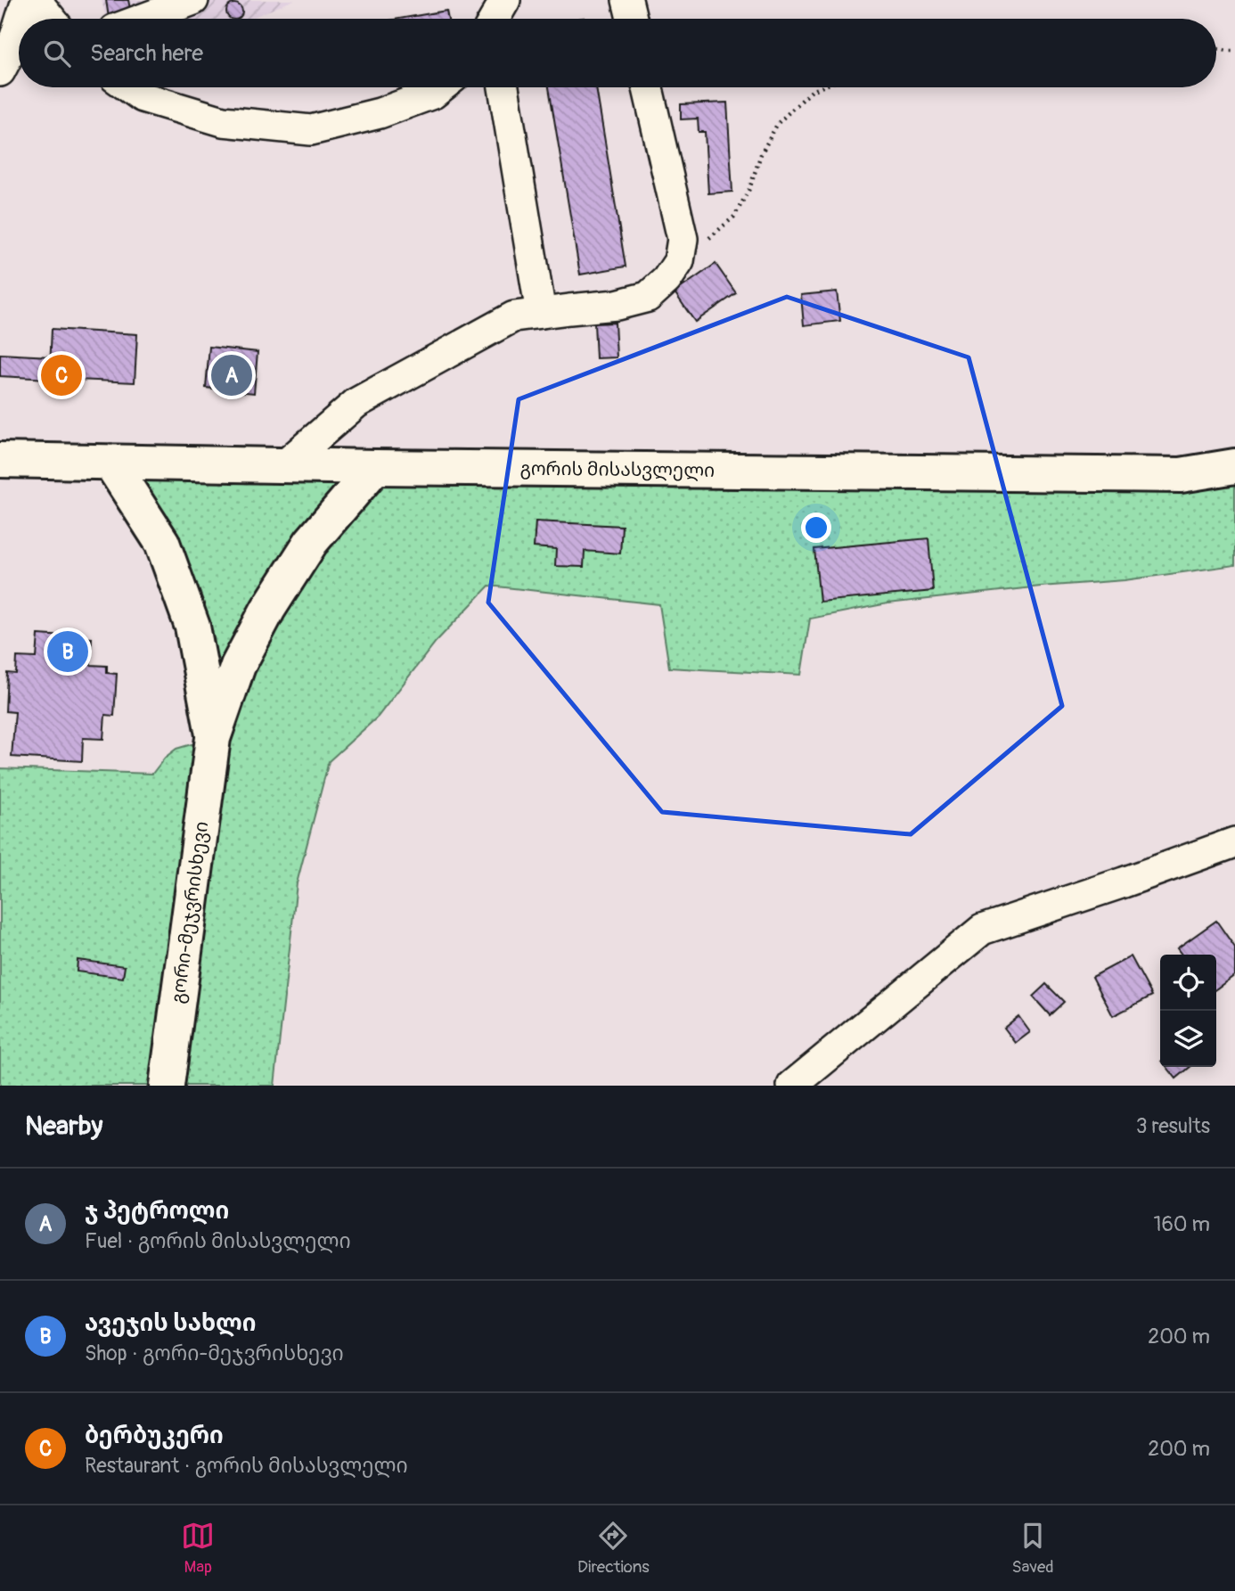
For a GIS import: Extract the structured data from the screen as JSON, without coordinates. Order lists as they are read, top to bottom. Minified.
{"streets":{"main road":["გორის მისასვლელი","გორი-მეჯვრისხევი"]},"crossings":[["გორის მისასვლელი","გორი-მეჯვრისხევი"]],"page":{"search":"Search here","pins":["A","C","B"],"heading":["Nearby","3 results"],"list":[{"mark":"A","name":"ჯ პეტროლი","note":"Fuel · გორის მისასვლელი","value":"160 m"},{"mark":"B","name":"ავეჯის სახლი","note":"Shop · გორი-მეჯვრისხევი","value":"200 m"},{"mark":"C","name":"ბერბუკერი","note":"Restaurant · გორის მისასვლელი","value":"200 m"}],"nav":["Map","Directions","Saved"]}}
